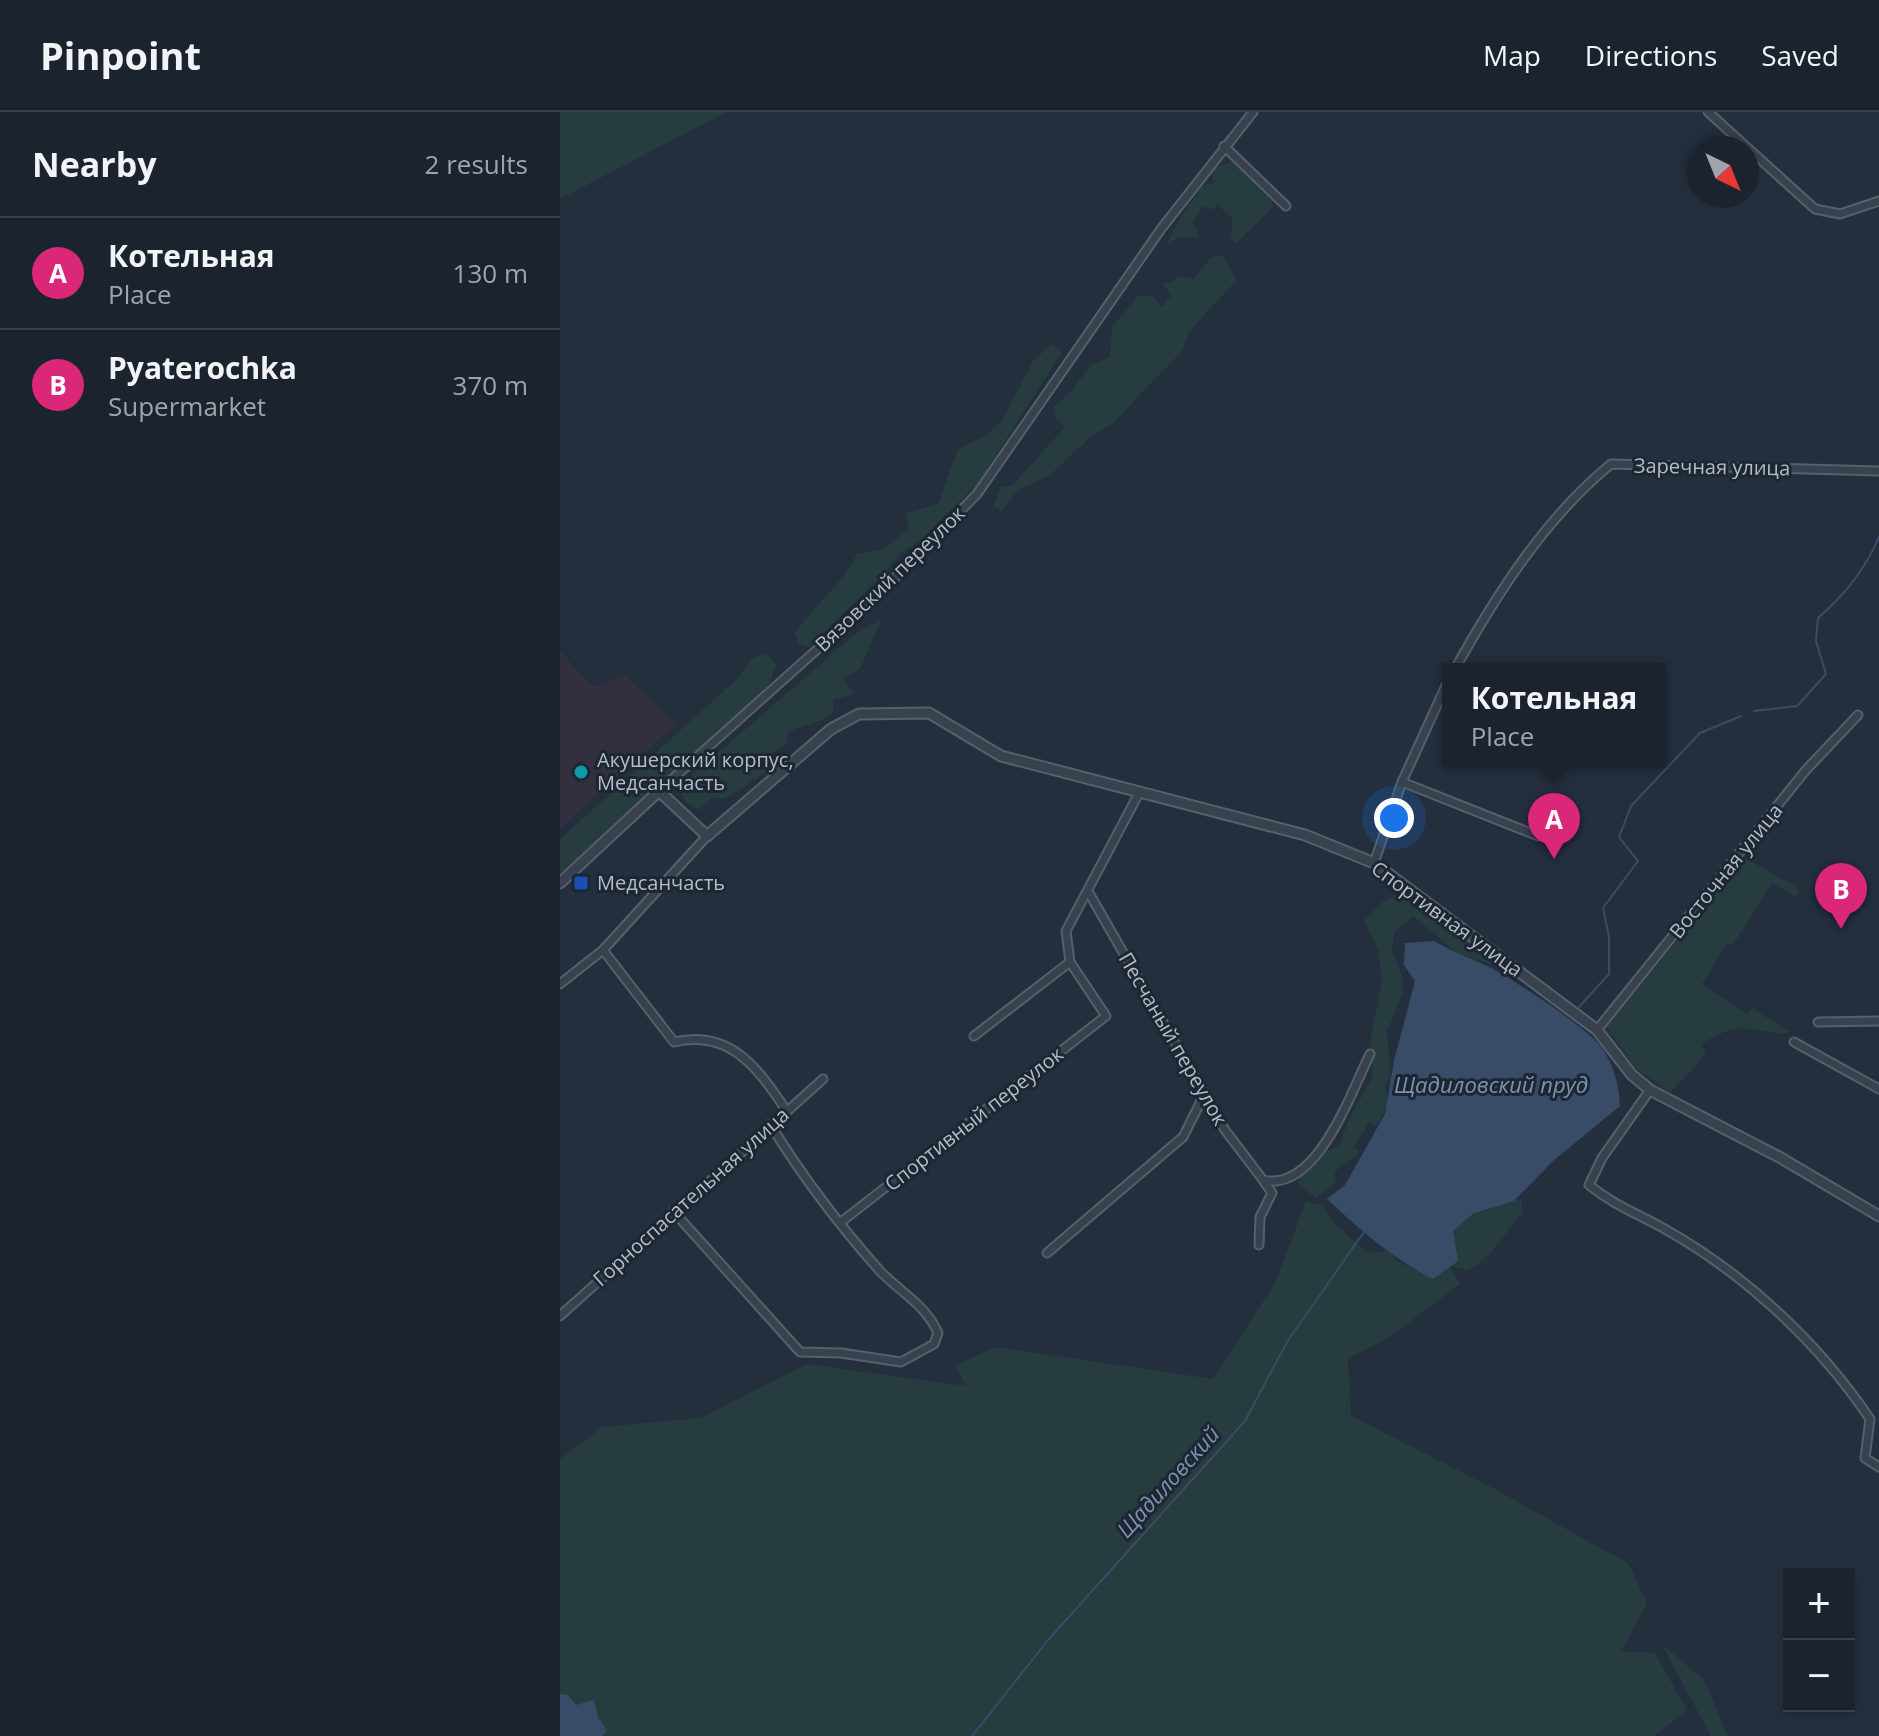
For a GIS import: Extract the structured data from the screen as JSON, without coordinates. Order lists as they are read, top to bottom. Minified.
{"streets":{"street":["Заречная улица","Вязовский переулок","Восточная улица","Спортивная улица","Песчаный переулок","Спортивный переулок","Горноспасательная улица"]},"crossings":[["Восточная улица","Спортивная улица"]],"water":["Щадиловский пруд","Щадиловский"],"places":{"other":["Акушерский корпус, Медсанчасть"],"transit":["Медсанчасть"]},"north":"bottom right","page":{"header":"Pinpoint","nav":["Map","Directions","Saved"],"heading":["Nearby","2 results"],"list":[{"mark":"A","name":"Котельная","note":"Place","value":"130 m"},{"mark":"B","name":"Pyaterochka","note":"Supermarket","value":"370 m"}],"popup":["Котельная","Place"],"pins":["A","B"],"map_buttons":["+","−"]}}
